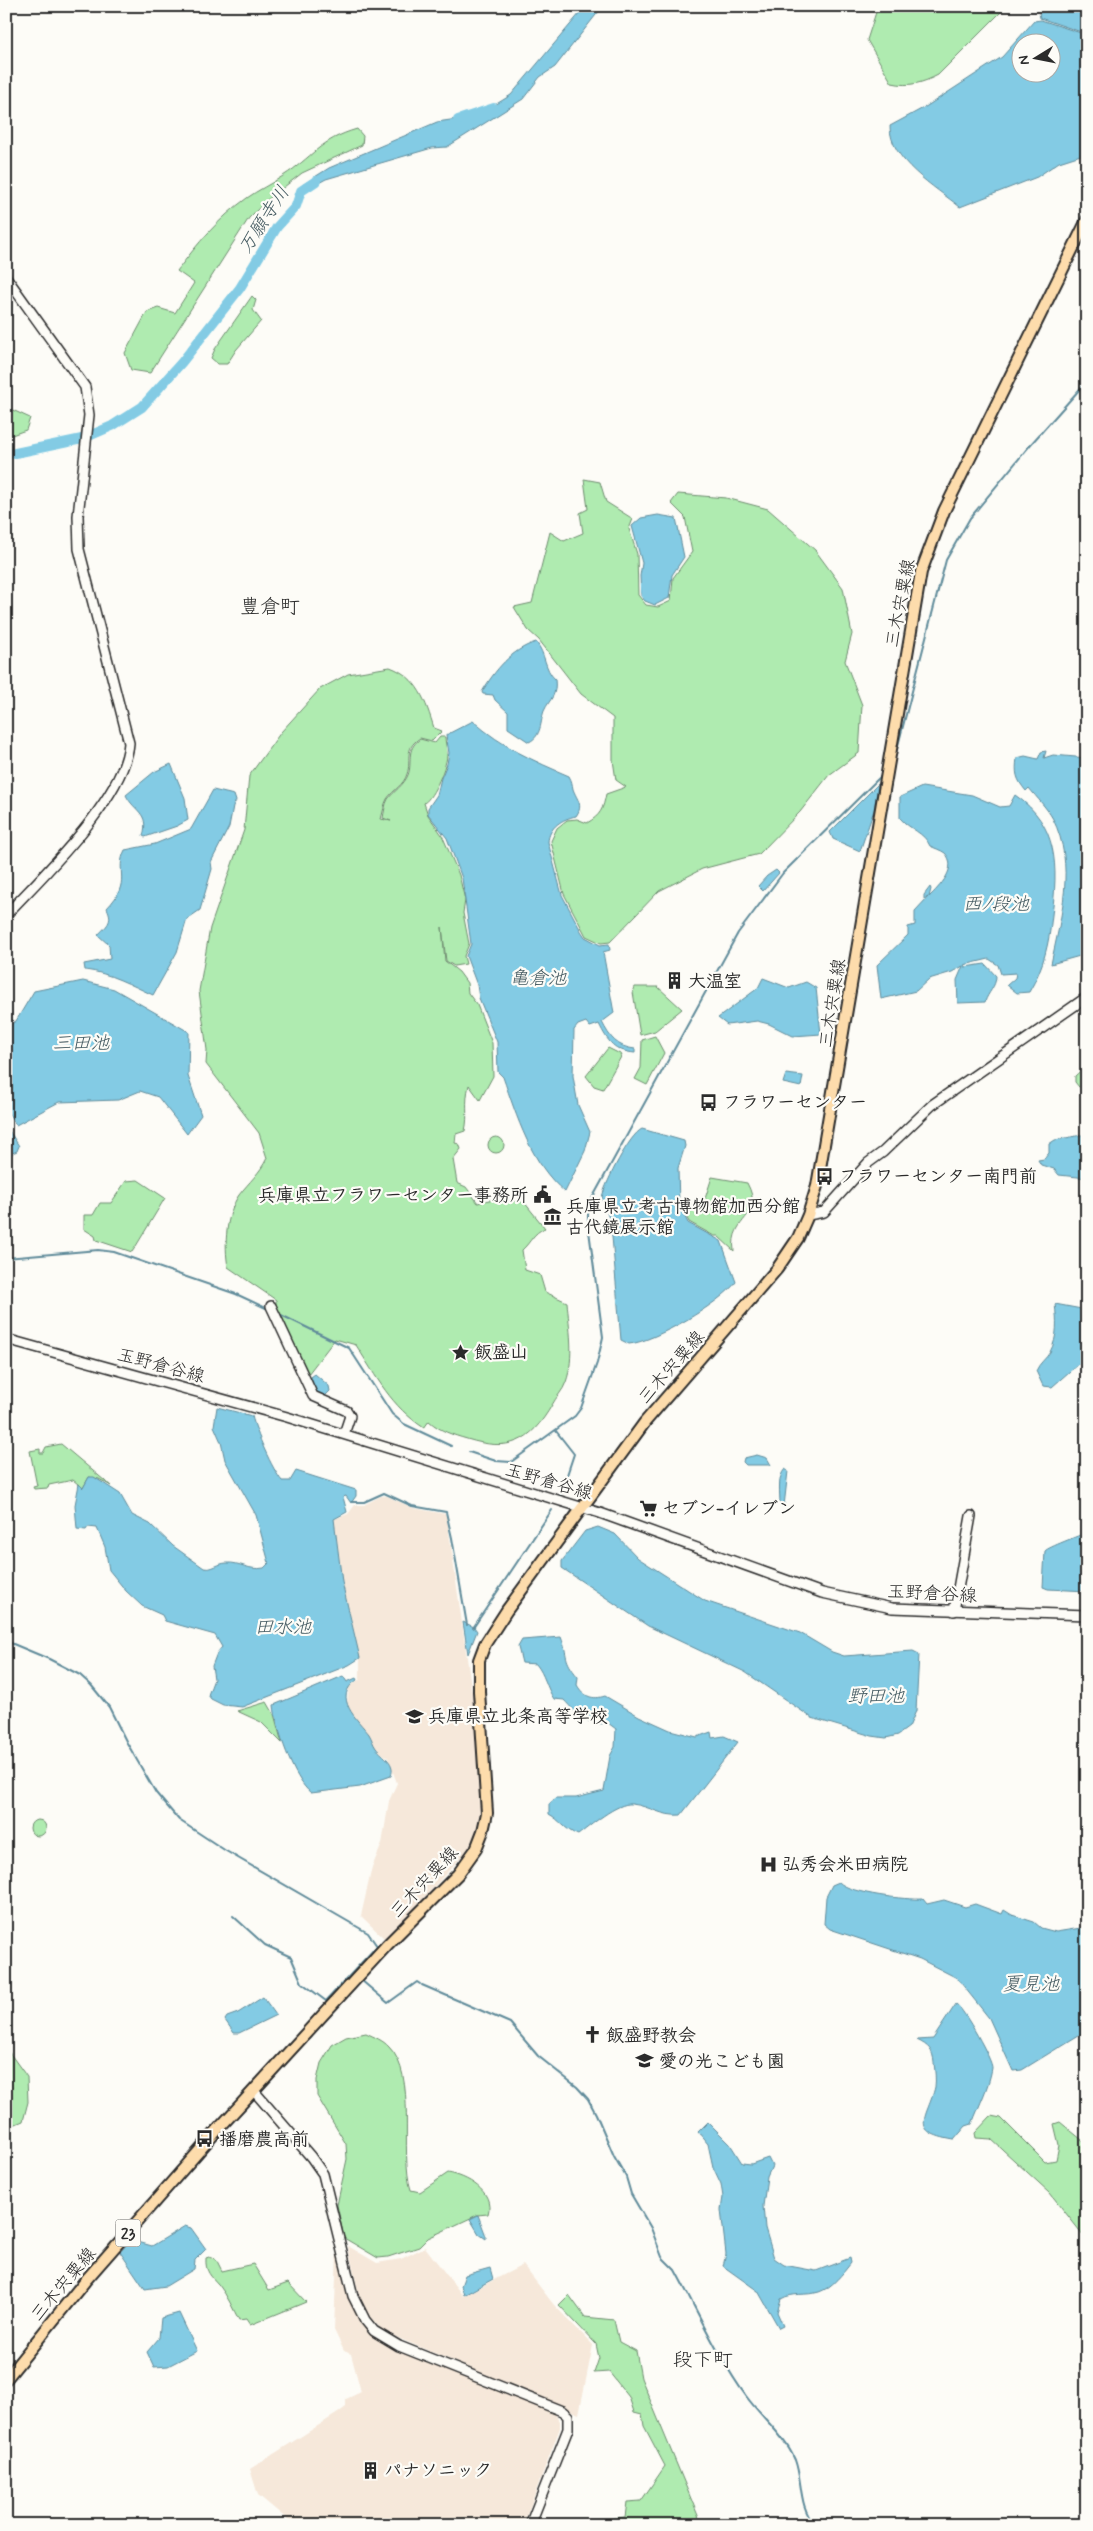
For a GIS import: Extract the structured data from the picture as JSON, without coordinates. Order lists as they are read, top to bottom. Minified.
{"streets":{"main road":["三木宍粟線","23"],"street":["玉野倉谷線"]},"crossings":[["三木宍粟線","玉野倉谷線"]],"districts":["豊倉町","段下町"],"water":["万願寺川","西ﾉ段池","亀倉池","三田池","田水池","野田池","夏見池"],"places":{"building":["大温室","パナソニック"],"bus stop":["フラワーセンター","フラワーセンター南門前","播磨農高前"],"public building":["兵庫県立フラワーセンター事務所"],"museum":["兵庫県立考古博物館加西分館 古代鏡展示館"],"place":["飯盛山"],"supermarket":["セブン-イレブン"],"school or university":["兵庫県立北条高等学校","愛の光こども園"],"hospital":["弘秀会米田病院"],"church":["飯盛野教会"]},"north":"left"}
